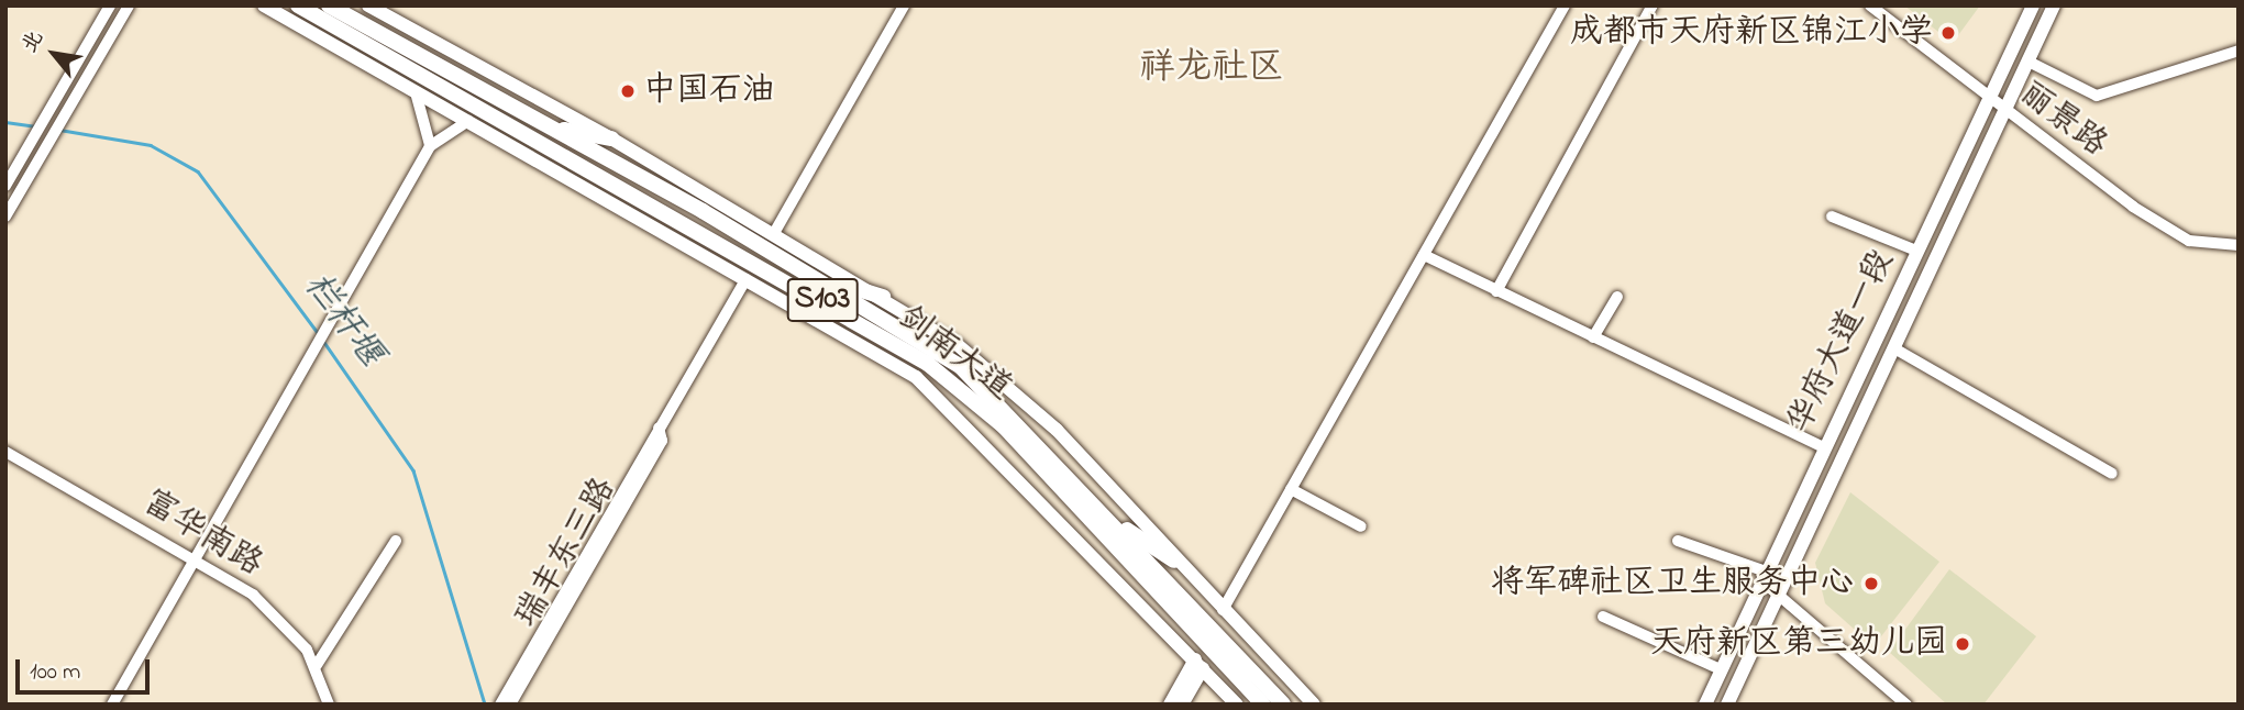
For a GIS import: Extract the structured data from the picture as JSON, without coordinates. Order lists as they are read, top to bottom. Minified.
{"streets":{"highway":["S103","剑南大道"],"main road":["华府大道一段"],"street":["丽景路","富华南路","瑞丰东三路"]},"crossings":[["丽景路","华府大道一段"]],"districts":["祥龙社区"],"water":["栏杆堰"],"places":["成都市天府新区锦江小学","中国石油","将军碑社区卫生服务中心","天府新区第三幼儿园"],"scale_bar":"100 m","north":"top left"}
